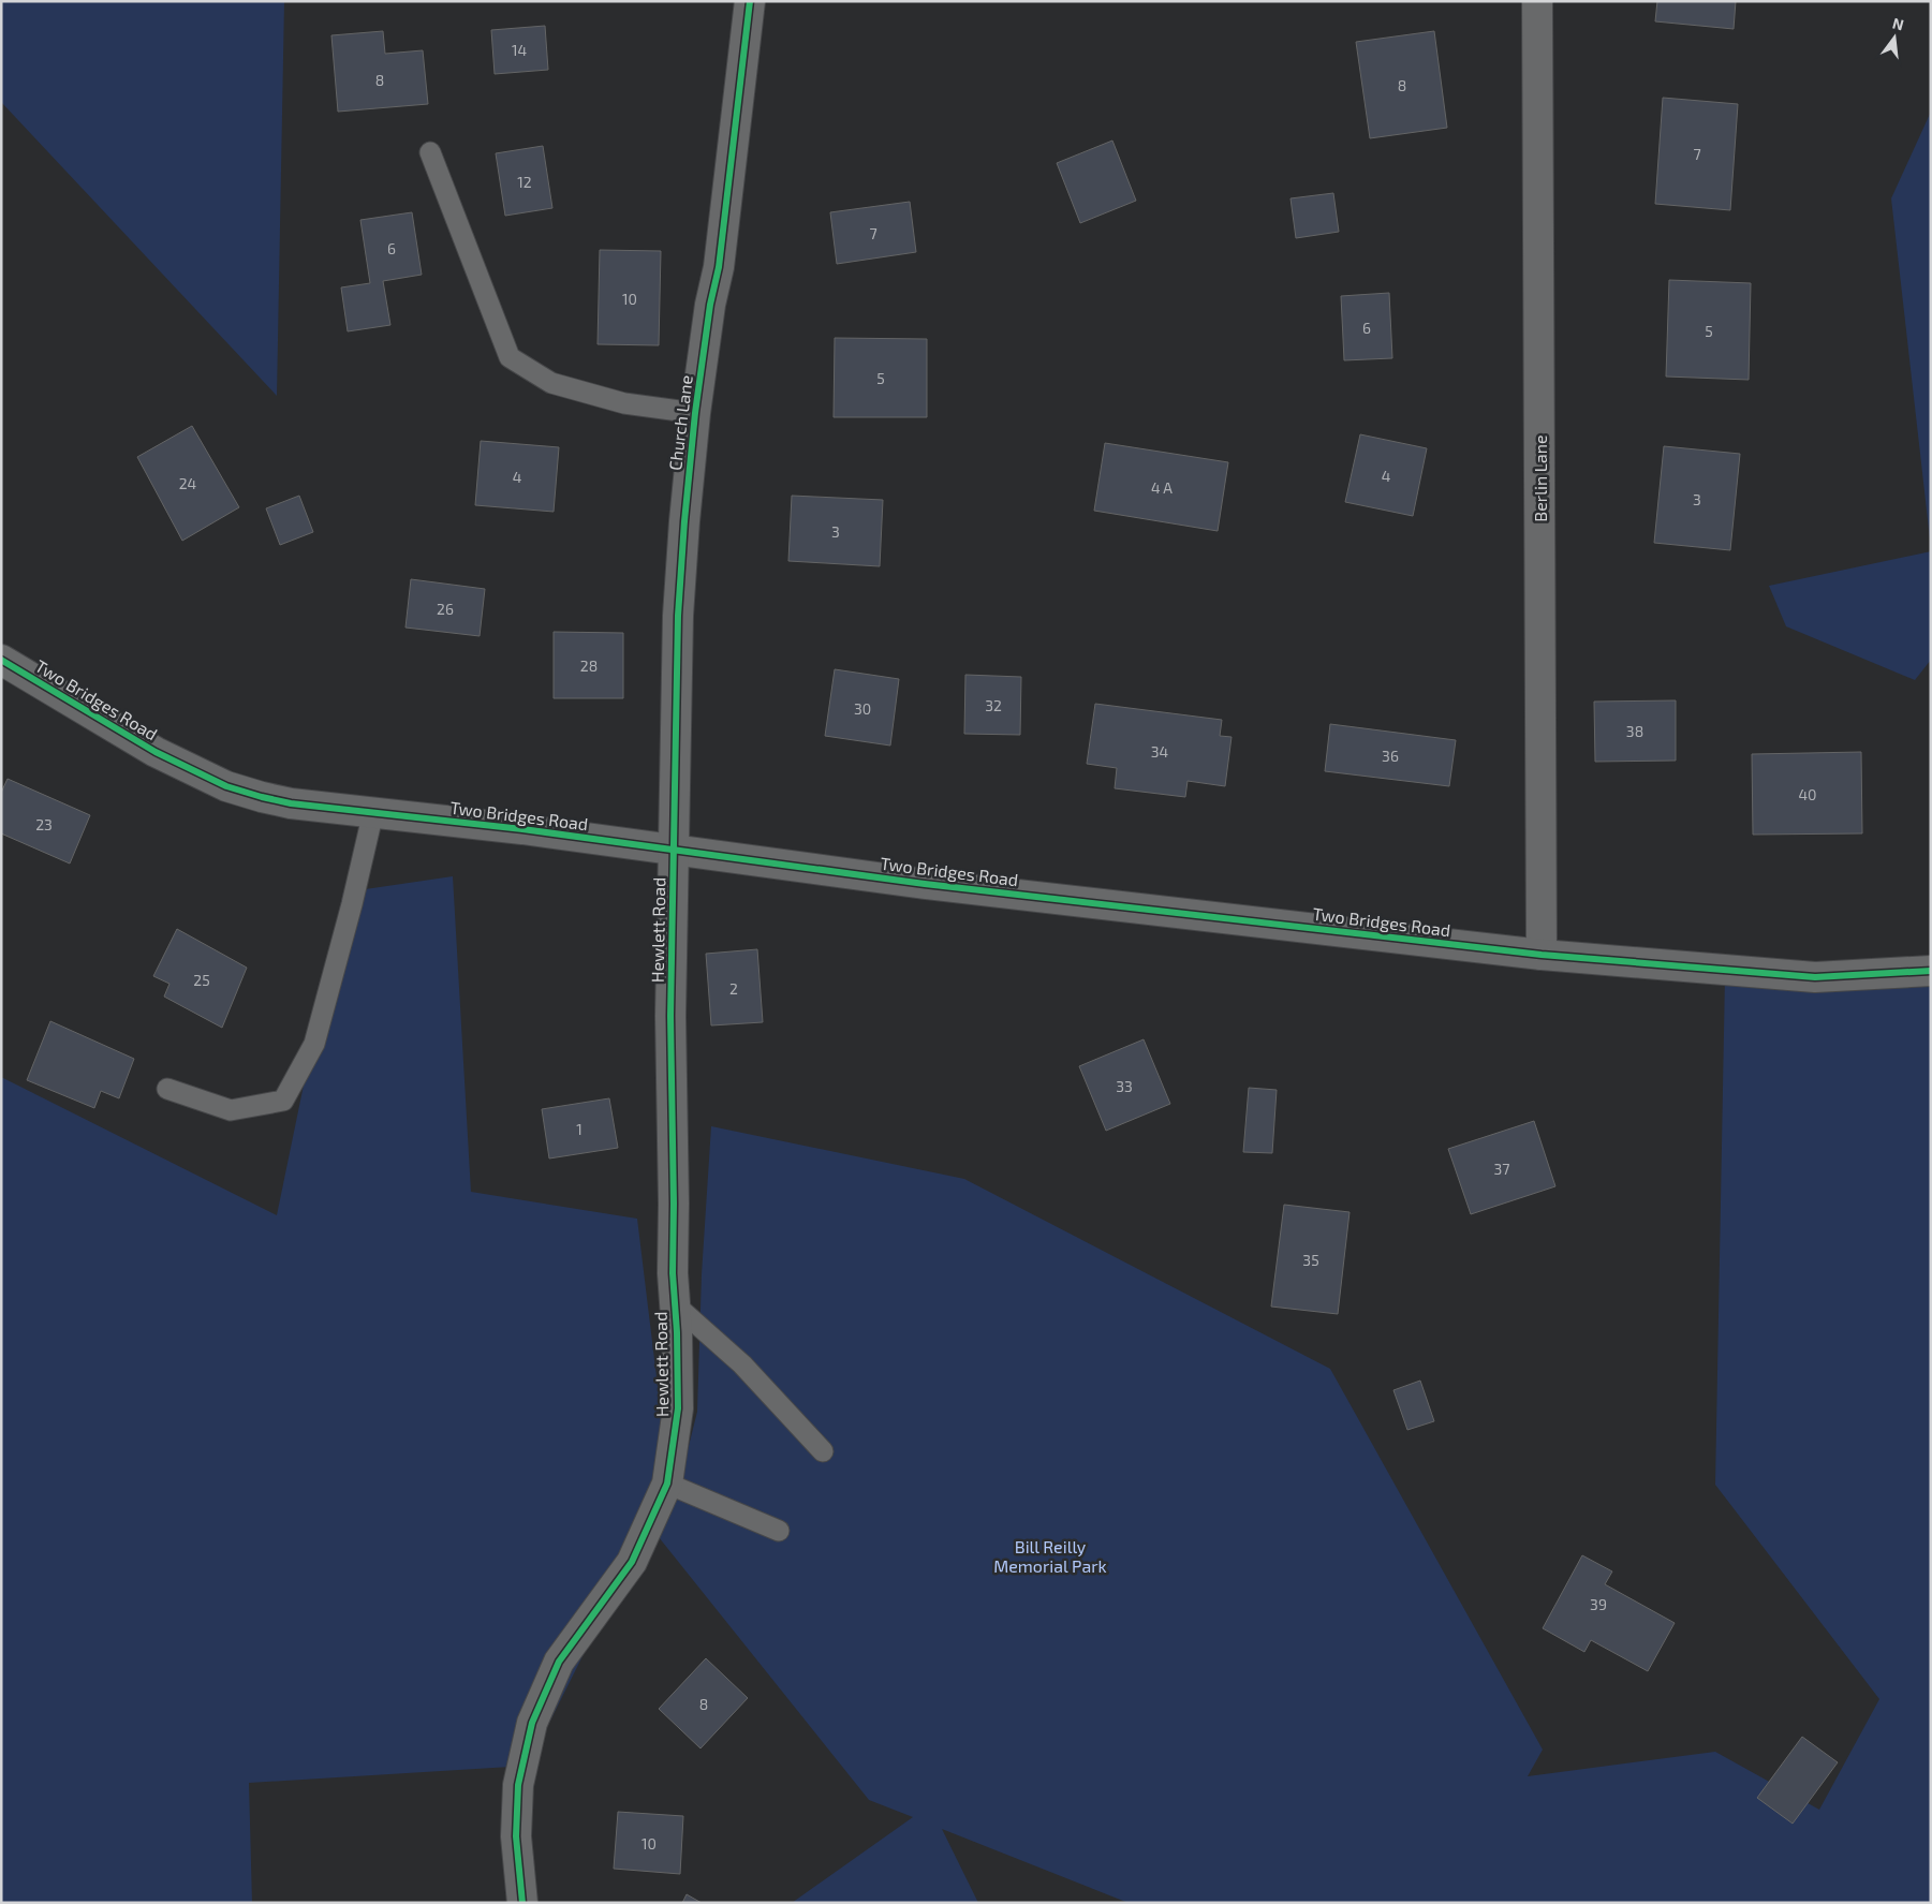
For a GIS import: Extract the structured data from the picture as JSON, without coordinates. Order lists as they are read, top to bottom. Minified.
{"streets":{"street":["Church Lane","Berlin Lane","Two Bridges Road","Hewlett Road"]},"crossings":[["Church Lane","Two Bridges Road"],["Church Lane","Hewlett Road"],["Berlin Lane","Two Bridges Road"],["Two Bridges Road","Hewlett Road"]],"parks":["Bill Reilly Memorial Park"],"house_numbers":["14","8","8","7","12","7","6","10","6","5","5","4","4","24","4 A","3","3","26","28","32","30","38","34","36","40","23","25","2","33","1","37","35","39","8","10"],"north":"top"}
